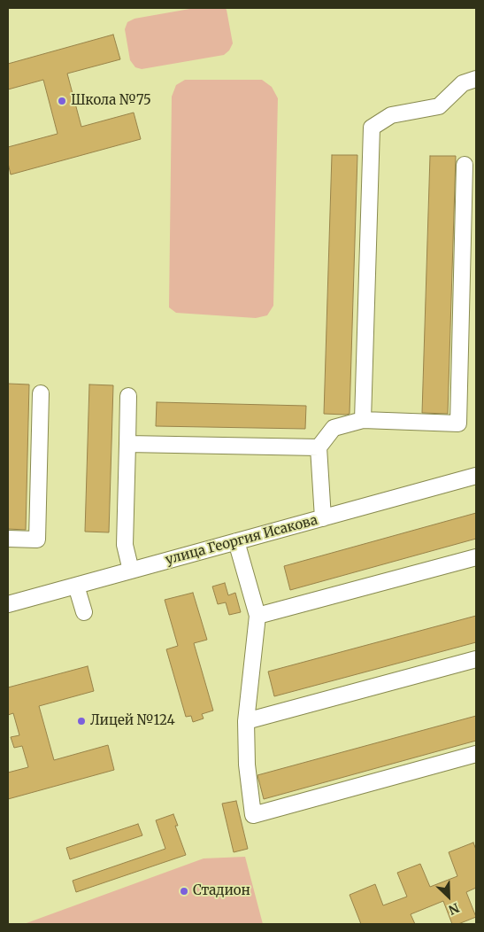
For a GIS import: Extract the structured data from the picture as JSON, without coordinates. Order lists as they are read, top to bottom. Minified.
{"streets":{"street":["улица Георгия Исакова"]},"places":["Школа №75","Лицей №124","Стадион"],"north":"bottom right"}
